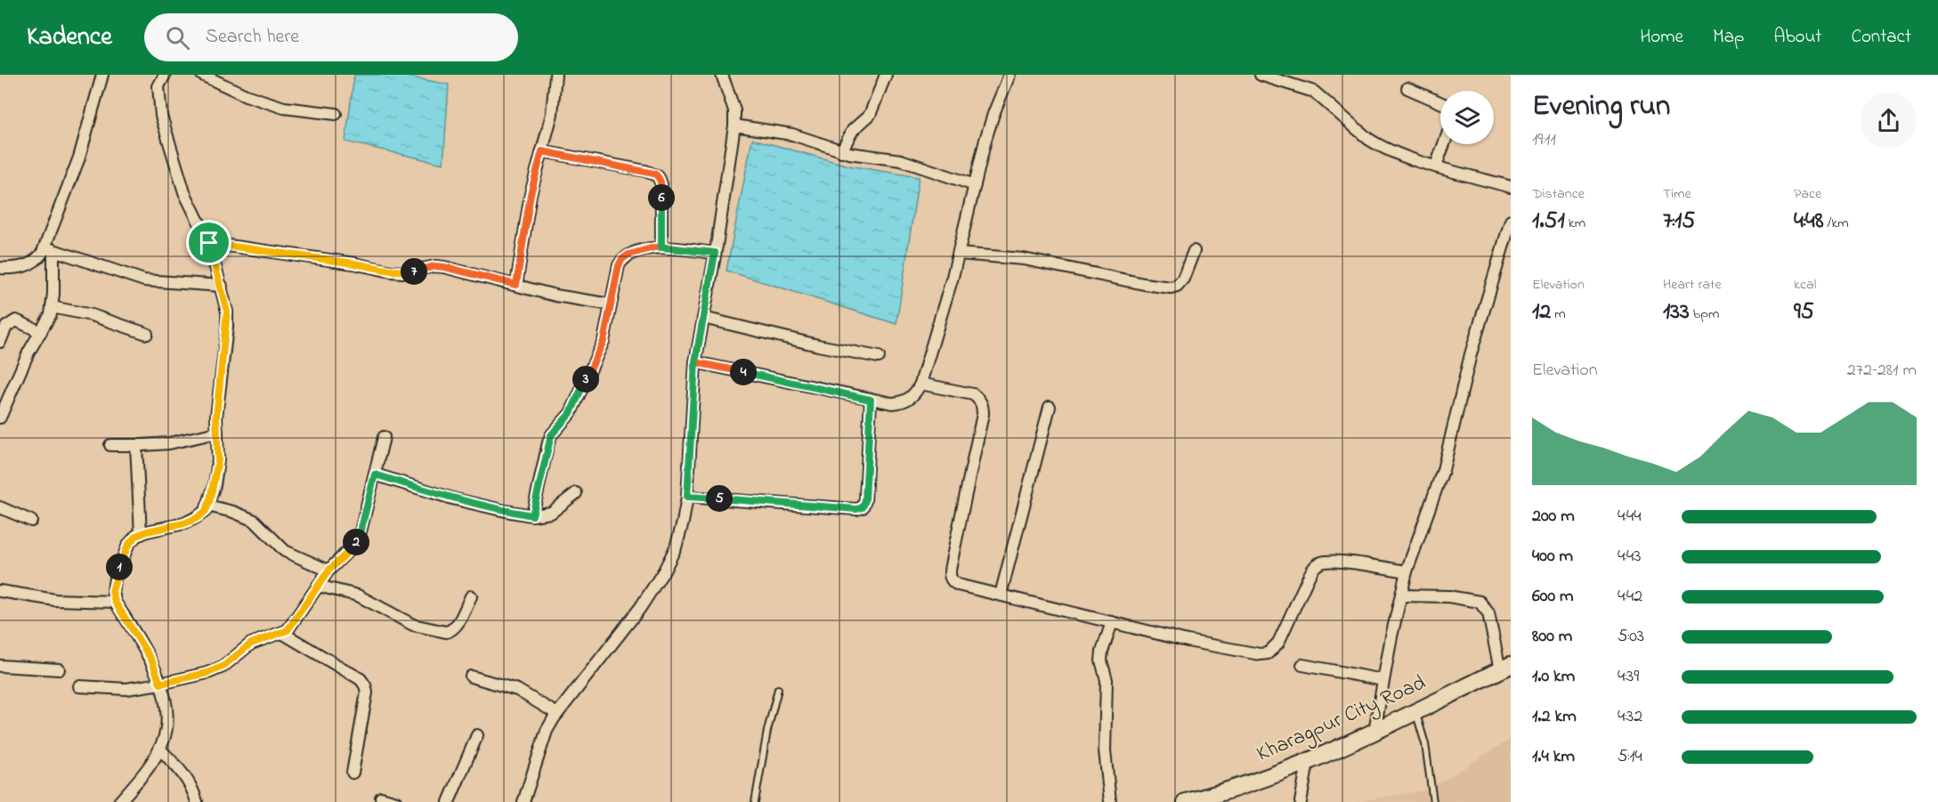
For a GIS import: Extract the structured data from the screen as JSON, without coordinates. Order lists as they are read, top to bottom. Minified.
{"streets":{"main road":["Kharagpur City Road"]},"page":{"header":"Kadence","search":"Search here","nav":["Home","Map","About","Contact"],"heading":["Evening run","19:11"],"stats":[["Distance","1.51 km"],["Time","7:15"],["Pace","4:48 /km"],["Elevation","12 m"],["Heart rate","133 bpm"],["kcal","95"]],"pins":["6","7","4","3","5","2","1"],"chart":["Elevation","272–281 m"],"list":[{"name":"200 m","note":"4:44"},{"name":"400 m","note":"4:43"},{"name":"600 m","note":"4:42"},{"name":"800 m","note":"5:03"},{"name":"1.0 km","note":"4:39"},{"name":"1.2 km","note":"4:32"},{"name":"1.4 km","note":"5:14"}]}}
